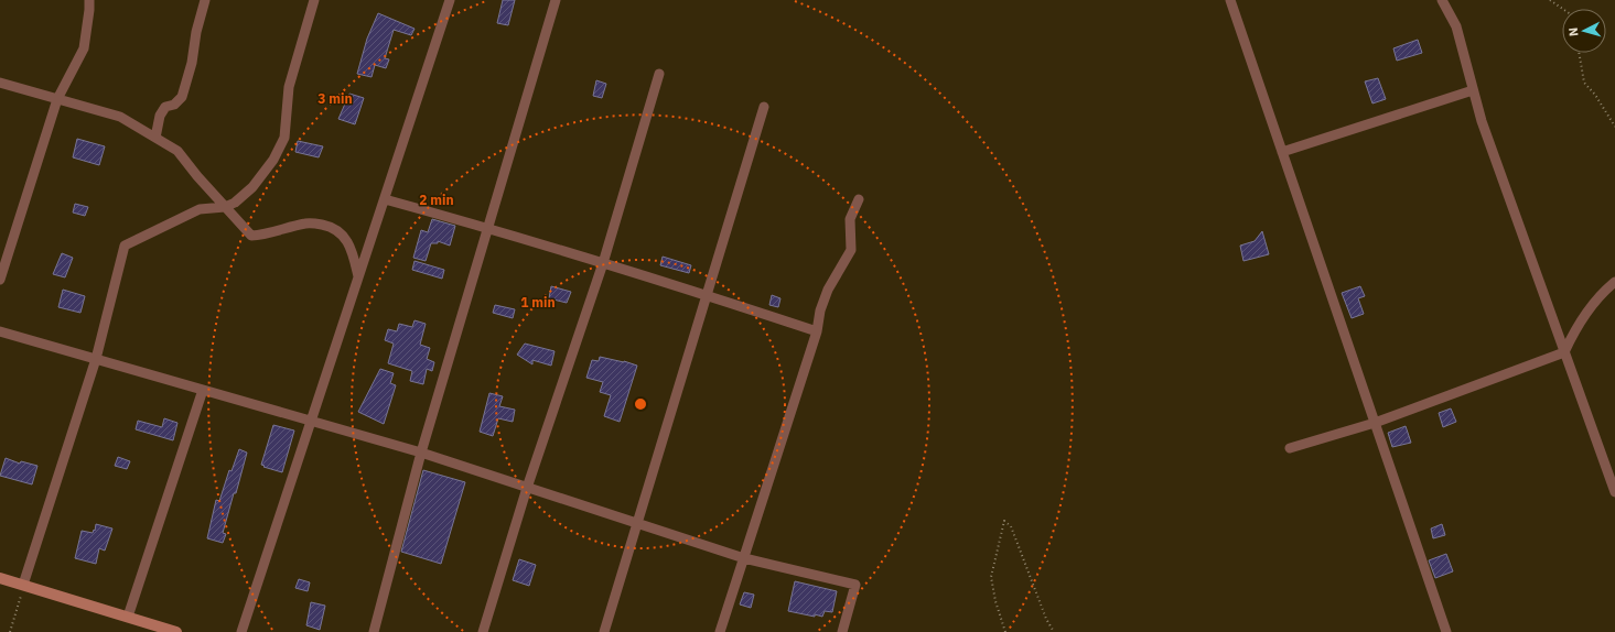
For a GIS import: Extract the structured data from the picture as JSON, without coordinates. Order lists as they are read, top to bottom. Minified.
{"north":"left","rings":["3 min","2 min","1 min"]}
